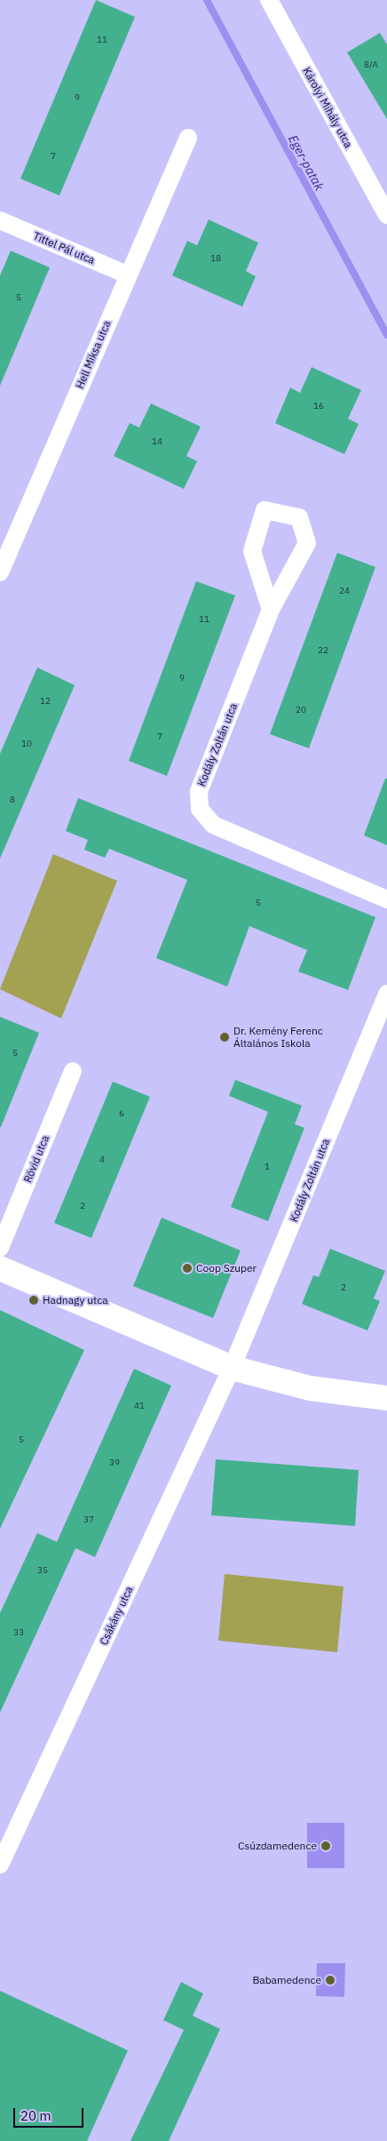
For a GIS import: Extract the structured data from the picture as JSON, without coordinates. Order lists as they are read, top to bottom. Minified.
{"streets":{"street":["Károlyi Mihály utca","Tittel Pál utca","Hell Miksa utca","Kodály Zoltán utca","Rövid utca","Csákány utca"]},"crossings":[["Tittel Pál utca","Hell Miksa utca"],["Kodály Zoltán utca","Csákány utca"]],"water":["Eger-patak"],"places":["Dr. Kemény Ferenc Általános Iskola","Coop Szuper","Hadnagy utca","Csúzdamedence","Babamedence"],"house_numbers":["11","8/A","9","7","18","5","16","14","24","11","22","9","12","20","7","10","8","5","5","6","4","1","2","2","41","5","39","37","35","33"],"scale_bar":"20 m"}
